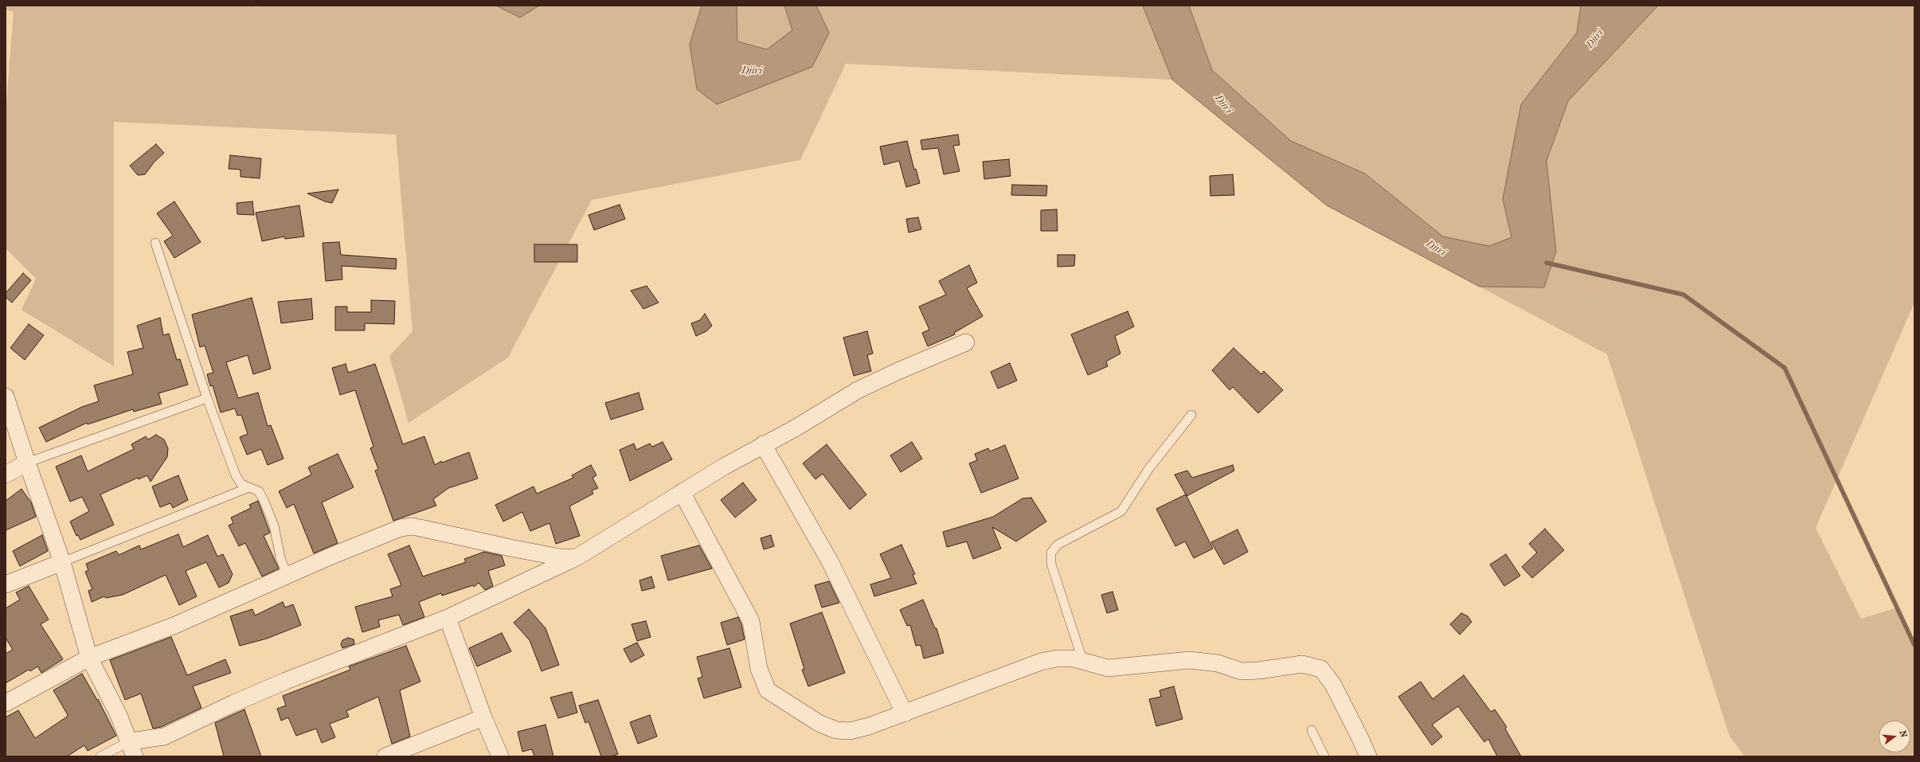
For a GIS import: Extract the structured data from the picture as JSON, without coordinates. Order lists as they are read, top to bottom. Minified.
{"water":["Djiri"],"north":"right"}
